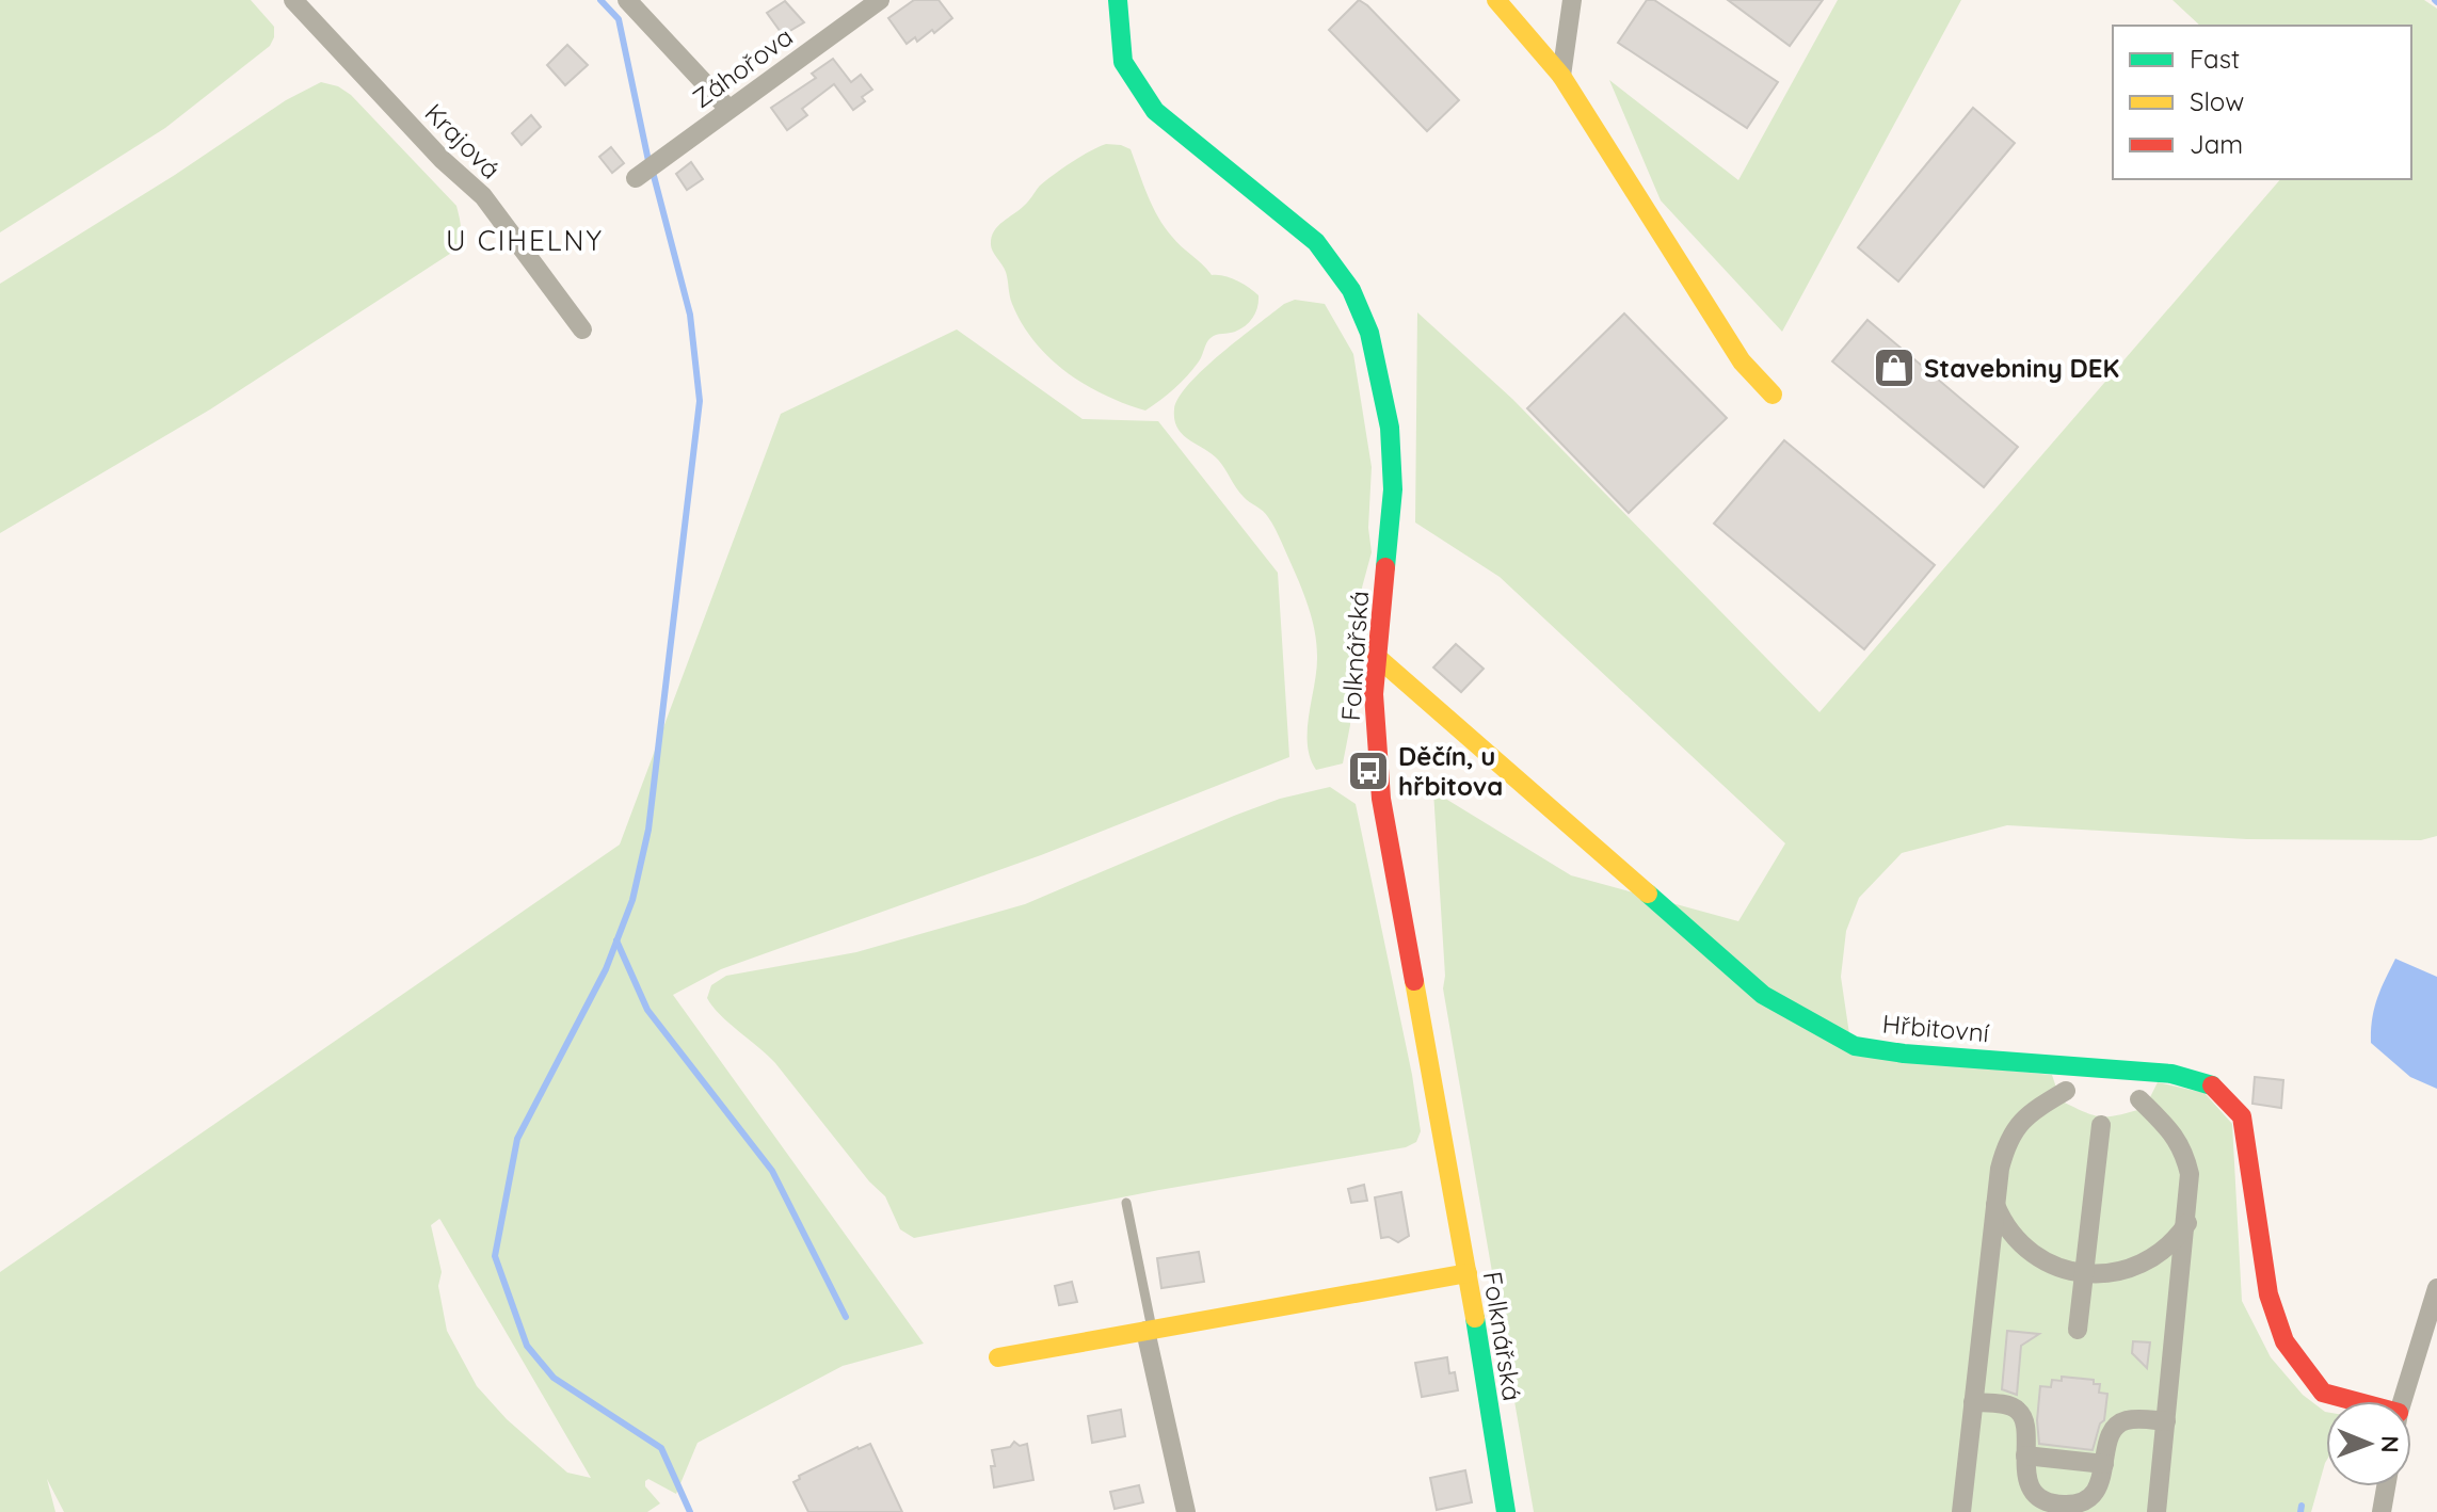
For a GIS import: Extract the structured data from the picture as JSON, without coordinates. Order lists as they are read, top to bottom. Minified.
{"streets":{"street":["Záhořova","Krajová","Folknářská","Hřbitovní"]},"crossings":[["Folknářská","Hřbitovní"]],"districts":["U CIHELNY"],"places":{"shop":["Stavebniny DEK"],"bus stop":["Děčín, u hřbitova"]},"legend":["Fast","Slow","Jam"],"north":"right"}
